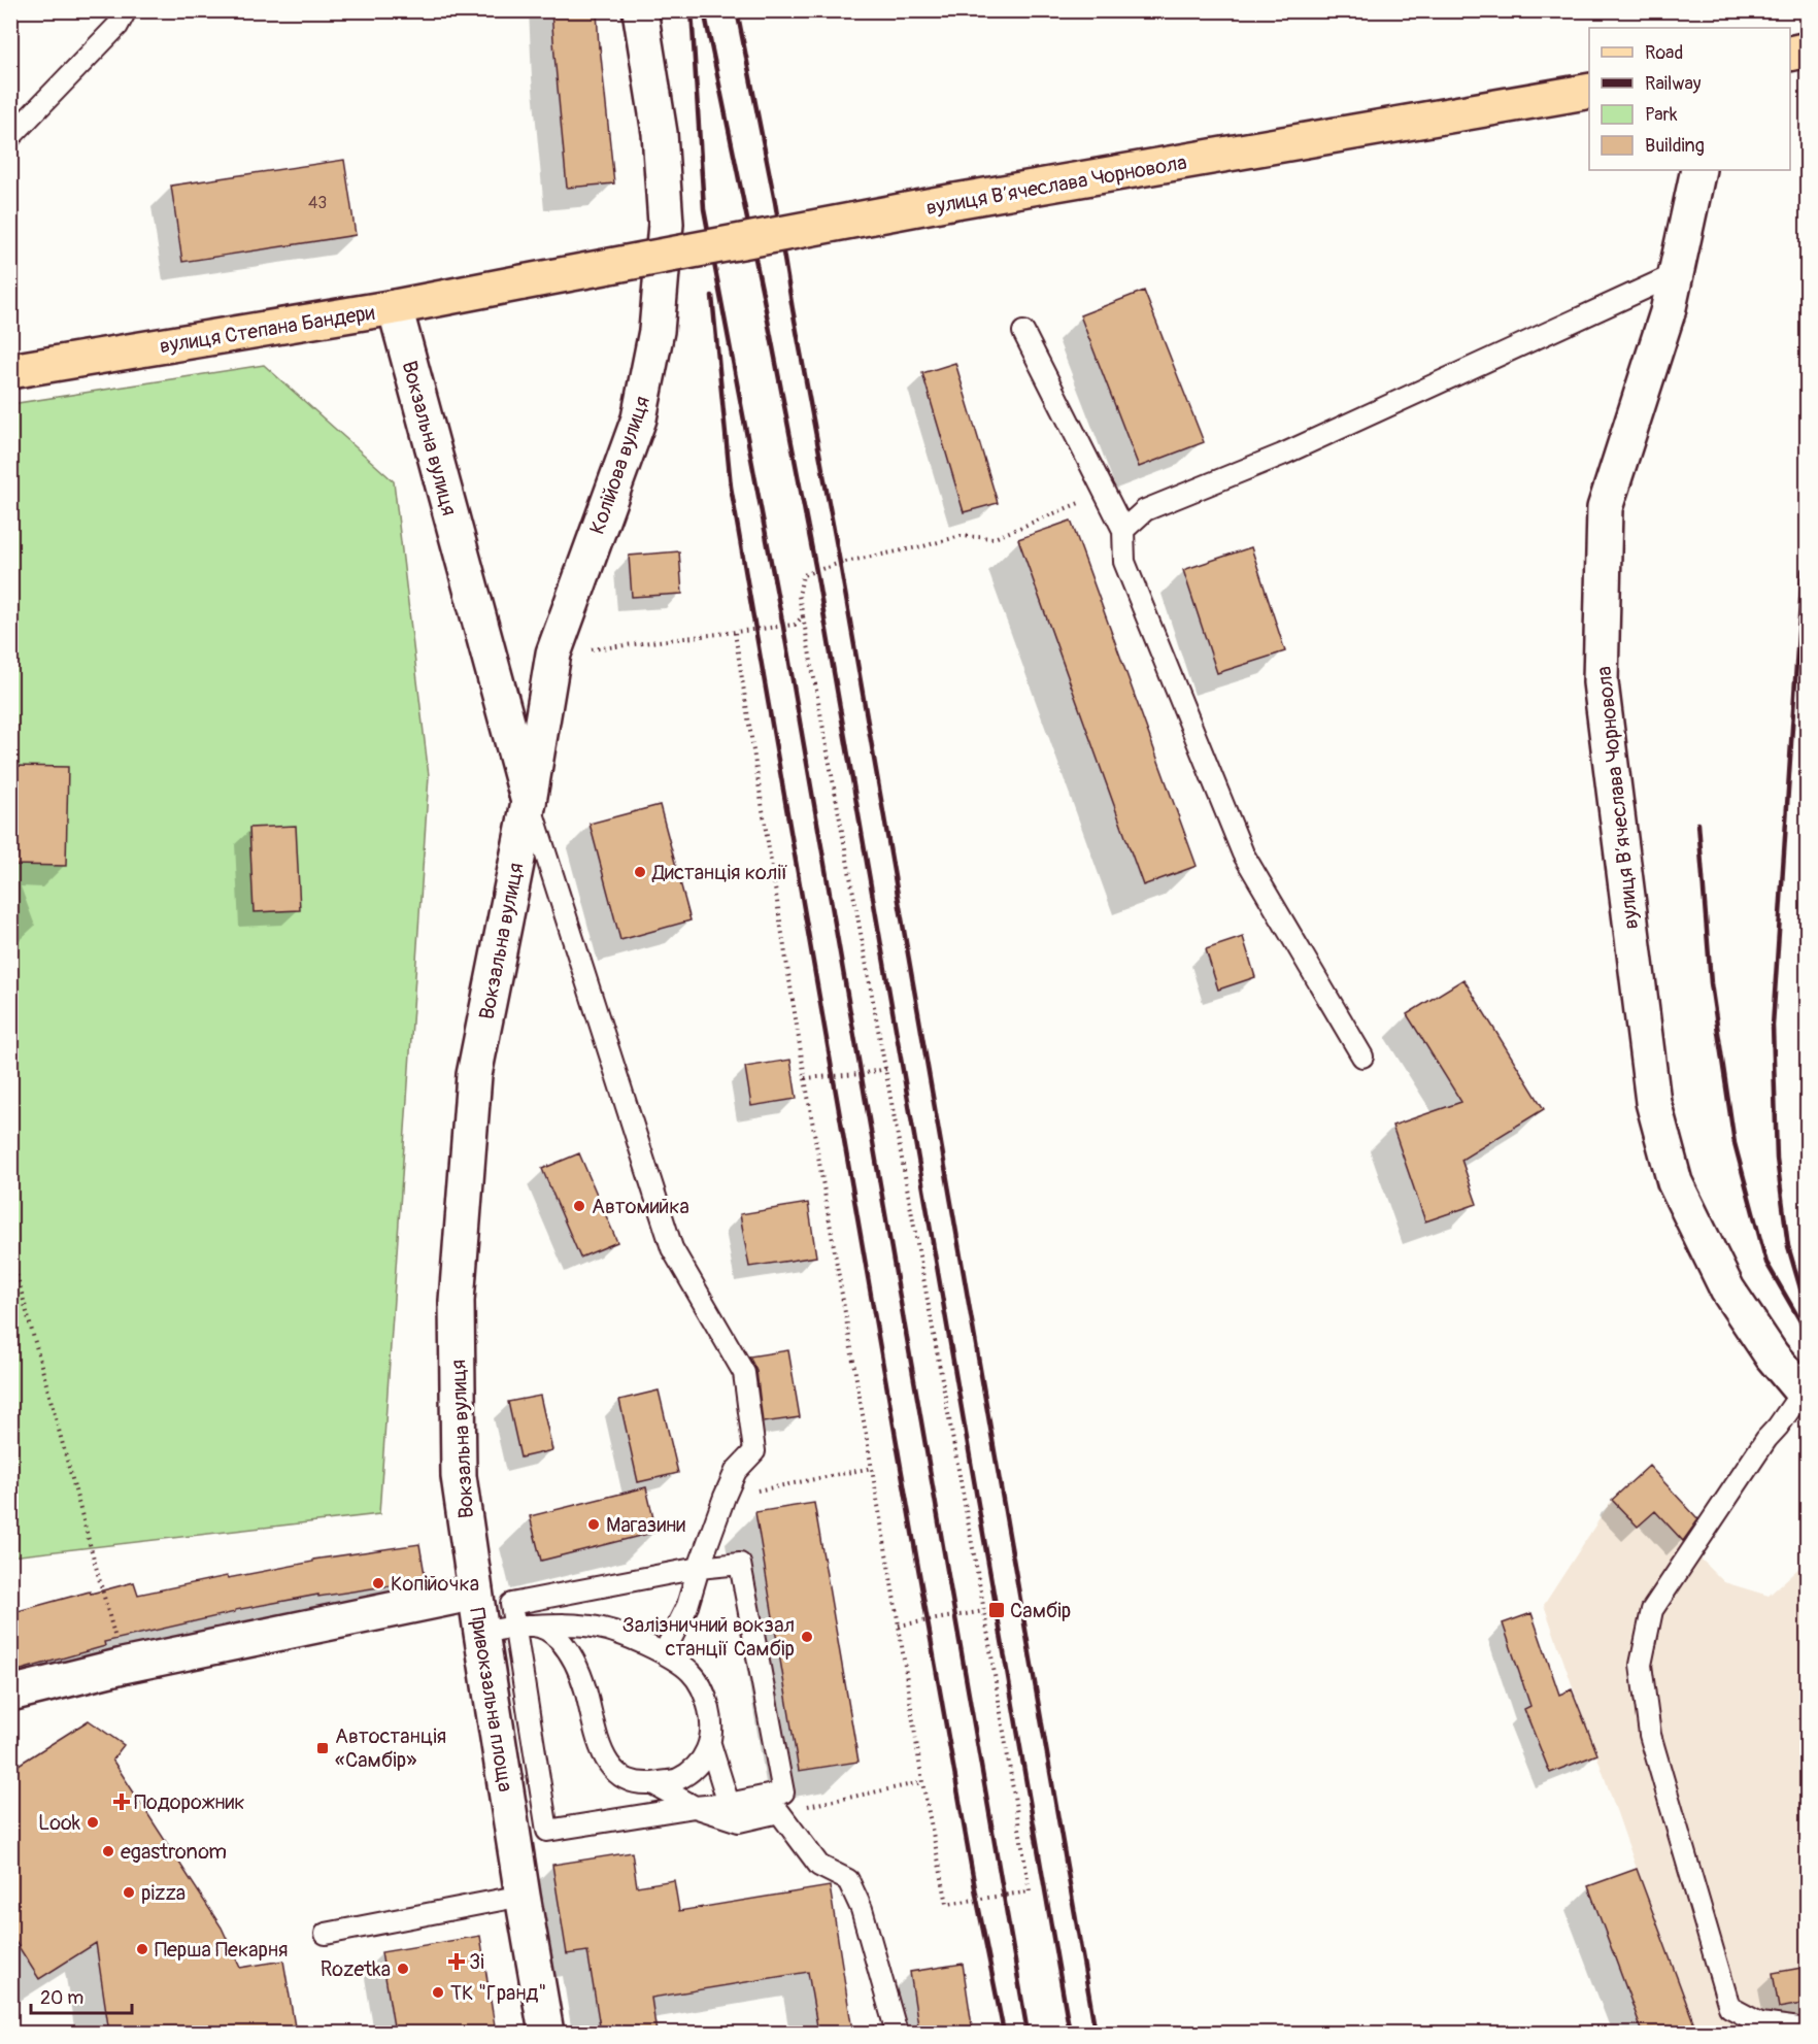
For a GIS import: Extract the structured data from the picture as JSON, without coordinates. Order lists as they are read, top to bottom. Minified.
{"streets":{"main road":["вулиця Вʼячеслава Чорновола","вулиця Степана Бандери"],"street":["Вокзальна вулиця","Колійова вулиця","Привокзальна площа"]},"crossings":[["вулиця Вʼячеслава Чорновола","вулиця Степана Бандери"],["вулиця Степана Бандери","Вокзальна вулиця"],["Вокзальна вулиця","Колійова вулиця"],["Вокзальна вулиця","Привокзальна площа"]],"places":{"other":["Дистанція колії","Автомийка","Магазини","Копійочка","Залізничний вокзал станції Самбір","Look","egastronom","pizza","Перша Пекарня","Rozetka","ТК \"Гранд\""],"transit":["Самбір","Автостанція «Самбір»"],"health":["Подорожник","3і"]},"house_numbers":["43"],"legend":["Road","Railway","Park","Building"],"scale_bar":"20 m"}
